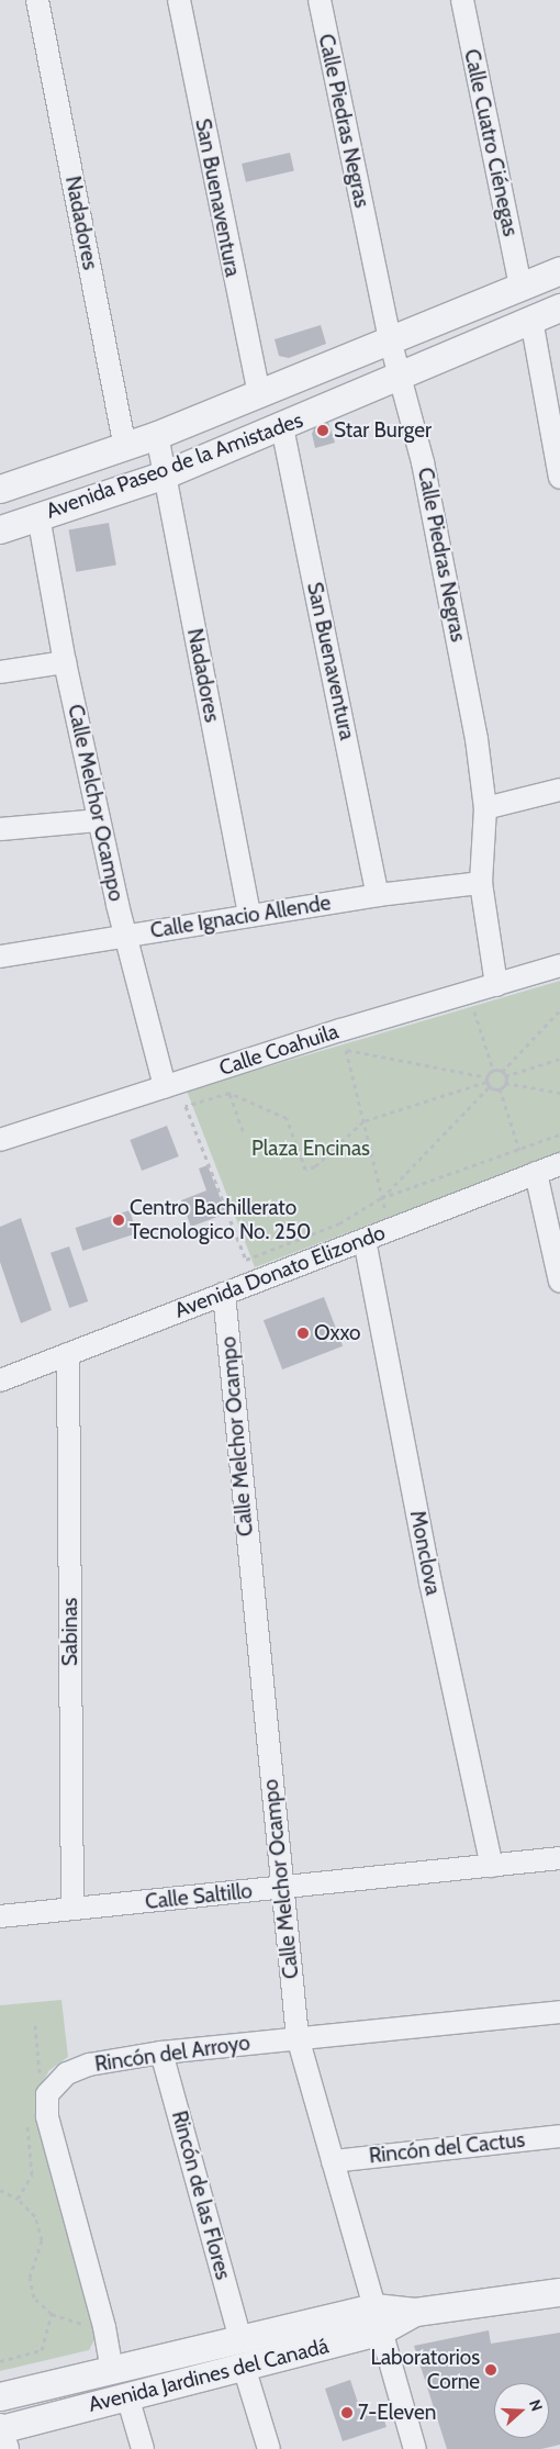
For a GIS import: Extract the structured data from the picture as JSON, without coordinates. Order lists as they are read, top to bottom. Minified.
{"streets":{"street":["Calle Piedras Negras","Calle Cuatro Ciénegas","San Buenaventura","Nadadores","Avenida Paseo de la Amistades","Calle Melchor Ocampo","Calle Ignacio Allende","Calle Coahuila","Avenida Donato Elizondo","Monclova","Sabinas","Calle Saltillo","Rincón del Arroyo","Rincón del Cactus","Rincón de las Flores","Avenida Jardines del Canadá"]},"crossings":[["Calle Piedras Negras","Avenida Paseo de la Amistades"],["Calle Piedras Negras","Calle Ignacio Allende"],["Calle Piedras Negras","Calle Coahuila"],["Calle Cuatro Ciénegas","Avenida Paseo de la Amistades"],["San Buenaventura","Avenida Paseo de la Amistades"],["San Buenaventura","Calle Ignacio Allende"],["Nadadores","Avenida Paseo de la Amistades"],["Nadadores","Calle Ignacio Allende"],["Avenida Paseo de la Amistades","Calle Melchor Ocampo"],["Calle Melchor Ocampo","Calle Ignacio Allende"],["Calle Melchor Ocampo","Calle Coahuila"],["Calle Melchor Ocampo","Avenida Donato Elizondo"],["Calle Melchor Ocampo","Calle Saltillo"],["Calle Melchor Ocampo","Rincón del Arroyo"],["Calle Melchor Ocampo","Rincón del Cactus"],["Calle Melchor Ocampo","Avenida Jardines del Canadá"],["Avenida Donato Elizondo","Monclova"],["Avenida Donato Elizondo","Sabinas"],["Monclova","Calle Saltillo"],["Sabinas","Calle Saltillo"],["Rincón del Arroyo","Rincón de las Flores"],["Rincón del Arroyo","Avenida Jardines del Canadá"],["Rincón de las Flores","Avenida Jardines del Canadá"]],"parks":["Plaza Encinas"],"places":["Star Burger","Centro Bachillerato Tecnologico No. 250","Oxxo","Laboratorios Corne","7-Eleven"],"north":"right"}
